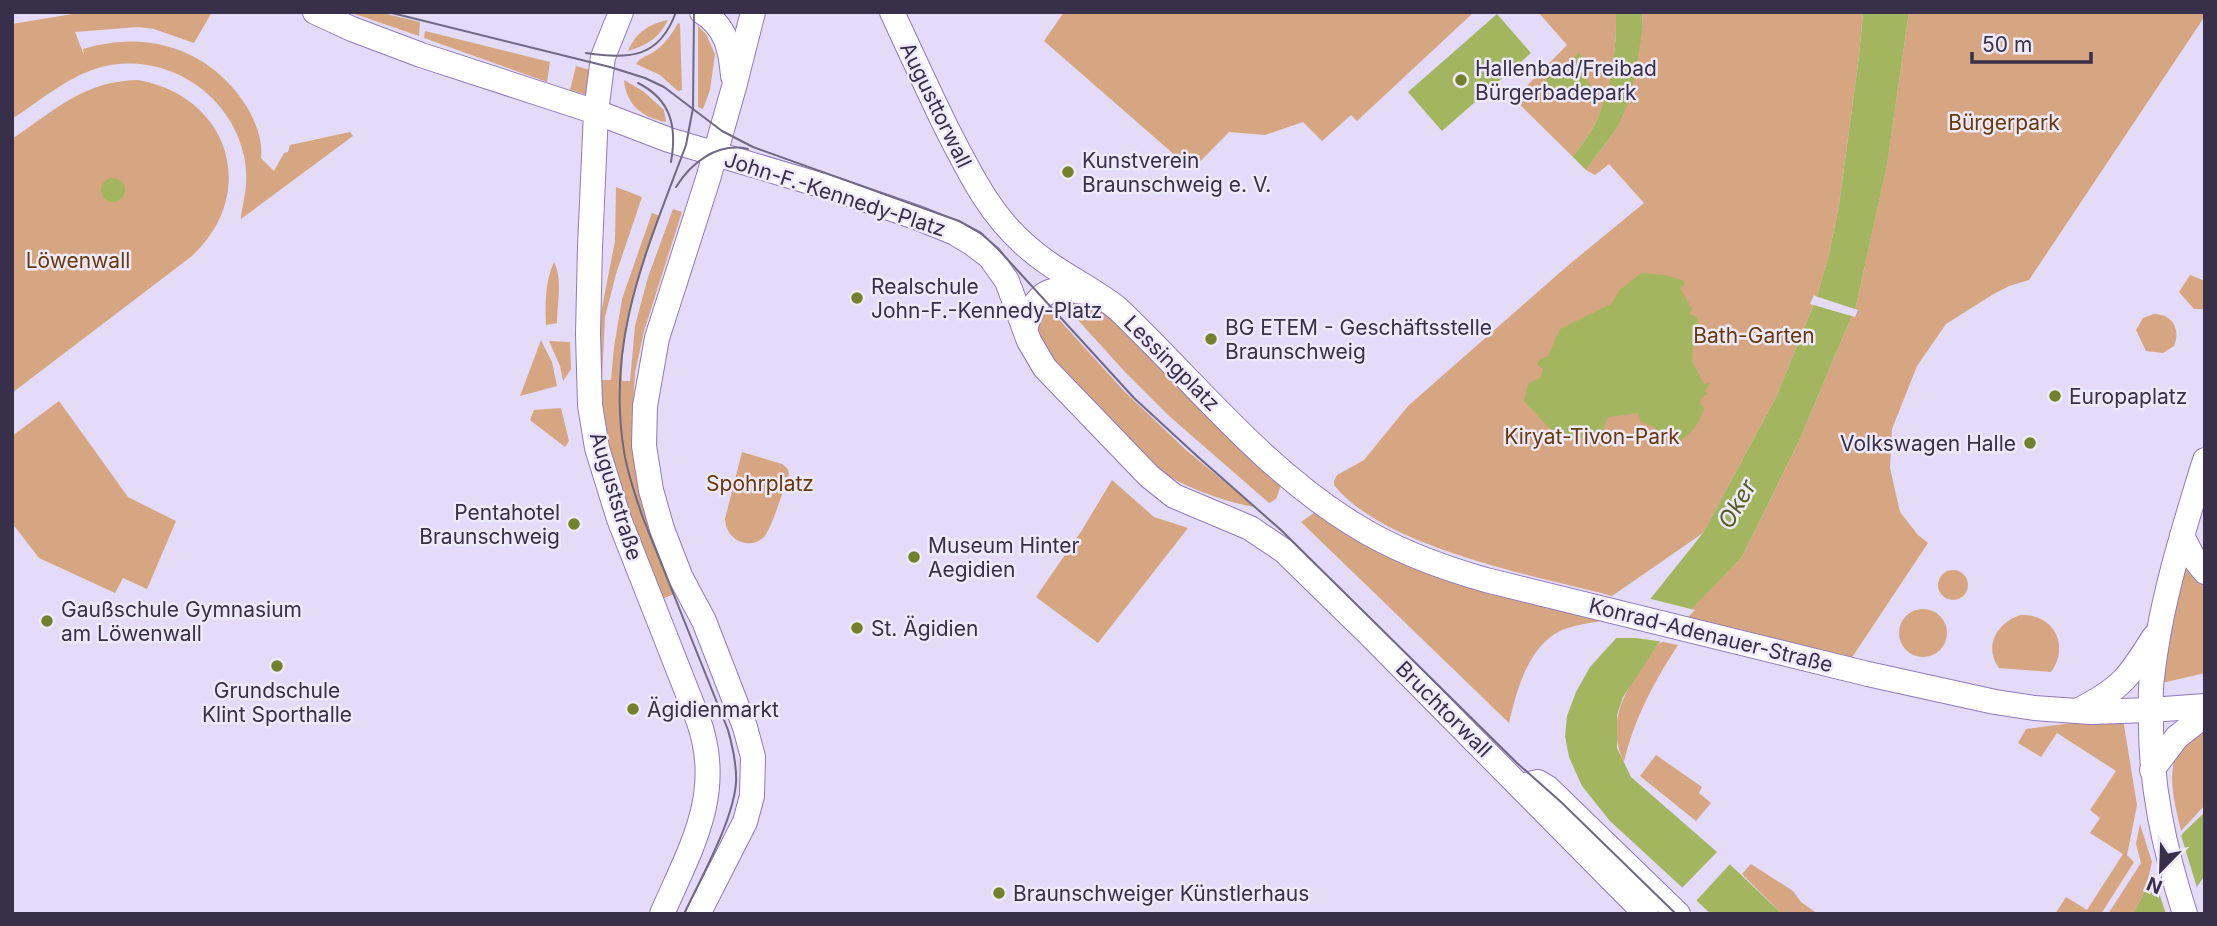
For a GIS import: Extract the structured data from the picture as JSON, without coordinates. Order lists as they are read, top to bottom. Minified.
{"streets":{"main road":["Augusttorwall","John-F.-Kennedy-Platz","Lessingplatz","Auguststraße","Konrad-Adenauer-Straße","Bruchtorwall"]},"crossings":[["Augusttorwall","Lessingplatz"],["John-F.-Kennedy-Platz","Auguststraße"],["John-F.-Kennedy-Platz","Bruchtorwall"],["Lessingplatz","Konrad-Adenauer-Straße"]],"water":["Oker"],"parks":["Bürgerpark","Löwenwall","Bath-Garten","Kiryat-Tivon-Park","Spohrplatz"],"places":["Hallenbad/Freibad Bürgerbadepark","Kunstverein Braunschweig e. V.","Realschule John-F.-Kennedy-Platz","BG ETEM - Geschäftsstelle Braunschweig","Europaplatz","Volkswagen Halle","Pentahotel Braunschweig","Museum Hinter Aegidien","Gaußschule Gymnasium am Löwenwall","St. Ägidien","Grundschule Klint Sporthalle","Ägidienmarkt","Braunschweiger Künstlerhaus"],"scale_bar":"50 m","north":"bottom left"}
